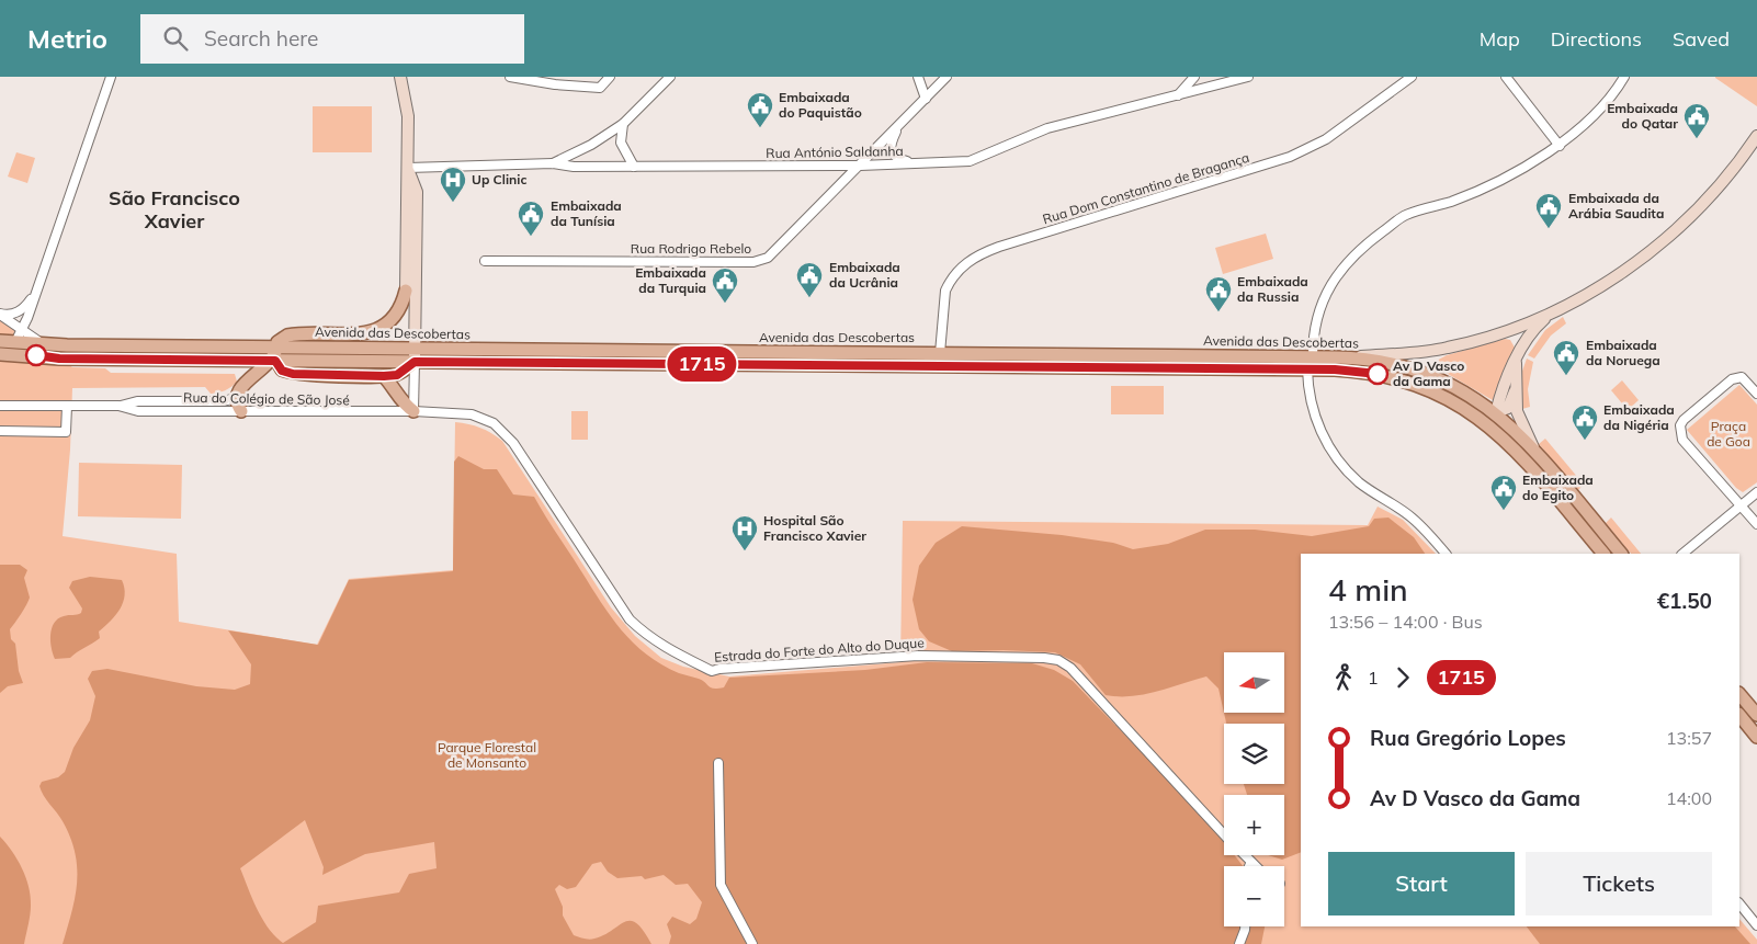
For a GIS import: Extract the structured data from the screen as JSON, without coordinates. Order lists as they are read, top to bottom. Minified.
{"streets":{"main road":["Avenida das Descobertas"],"street":["Rua António Saldanha","Rua Dom Constantino de Bragança","Rua Rodrigo Rebelo","Rua do Colégio de São José","Estrada do Forte do Alto do Duque"]},"crossings":[["Rua António Saldanha","Rua Rodrigo Rebelo"],["Rua Dom Constantino de Bragança","Avenida das Descobertas"],["Rua do Colégio de São José","Estrada do Forte do Alto do Duque"]],"districts":["São Francisco Xavier"],"parks":["Praça de Goa","Parque Florestal de Monsanto"],"places":{"public building":["Embaixada do Paquistão","Embaixada do Qatar","Embaixada da Arábia Saudita","Embaixada da Tunísia","Embaixada da Ucrânia","Embaixada da Turquia","Embaixada da Russia","Embaixada da Noruega","Embaixada da Nigéria","Embaixada do Egito"],"hospital":["Up Clinic","Hospital São Francisco Xavier"],"other":["Av D Vasco da Gama"]},"lines":["bus line 1715"],"north":"left","page":{"header":"Metrio","search":"Search here","nav":["Map","Directions","Saved"],"on_map":"1715","heading":["4 min","13:56 – 14:00 · Bus","€1.50"],"legs":["1","1715"],"map_buttons":["+","−"],"list":[{"name":"Rua Gregório Lopes","value":"13:57"},{"name":"Av D Vasco da Gama","value":"14:00"}],"buttons":["Start","Tickets"]}}
